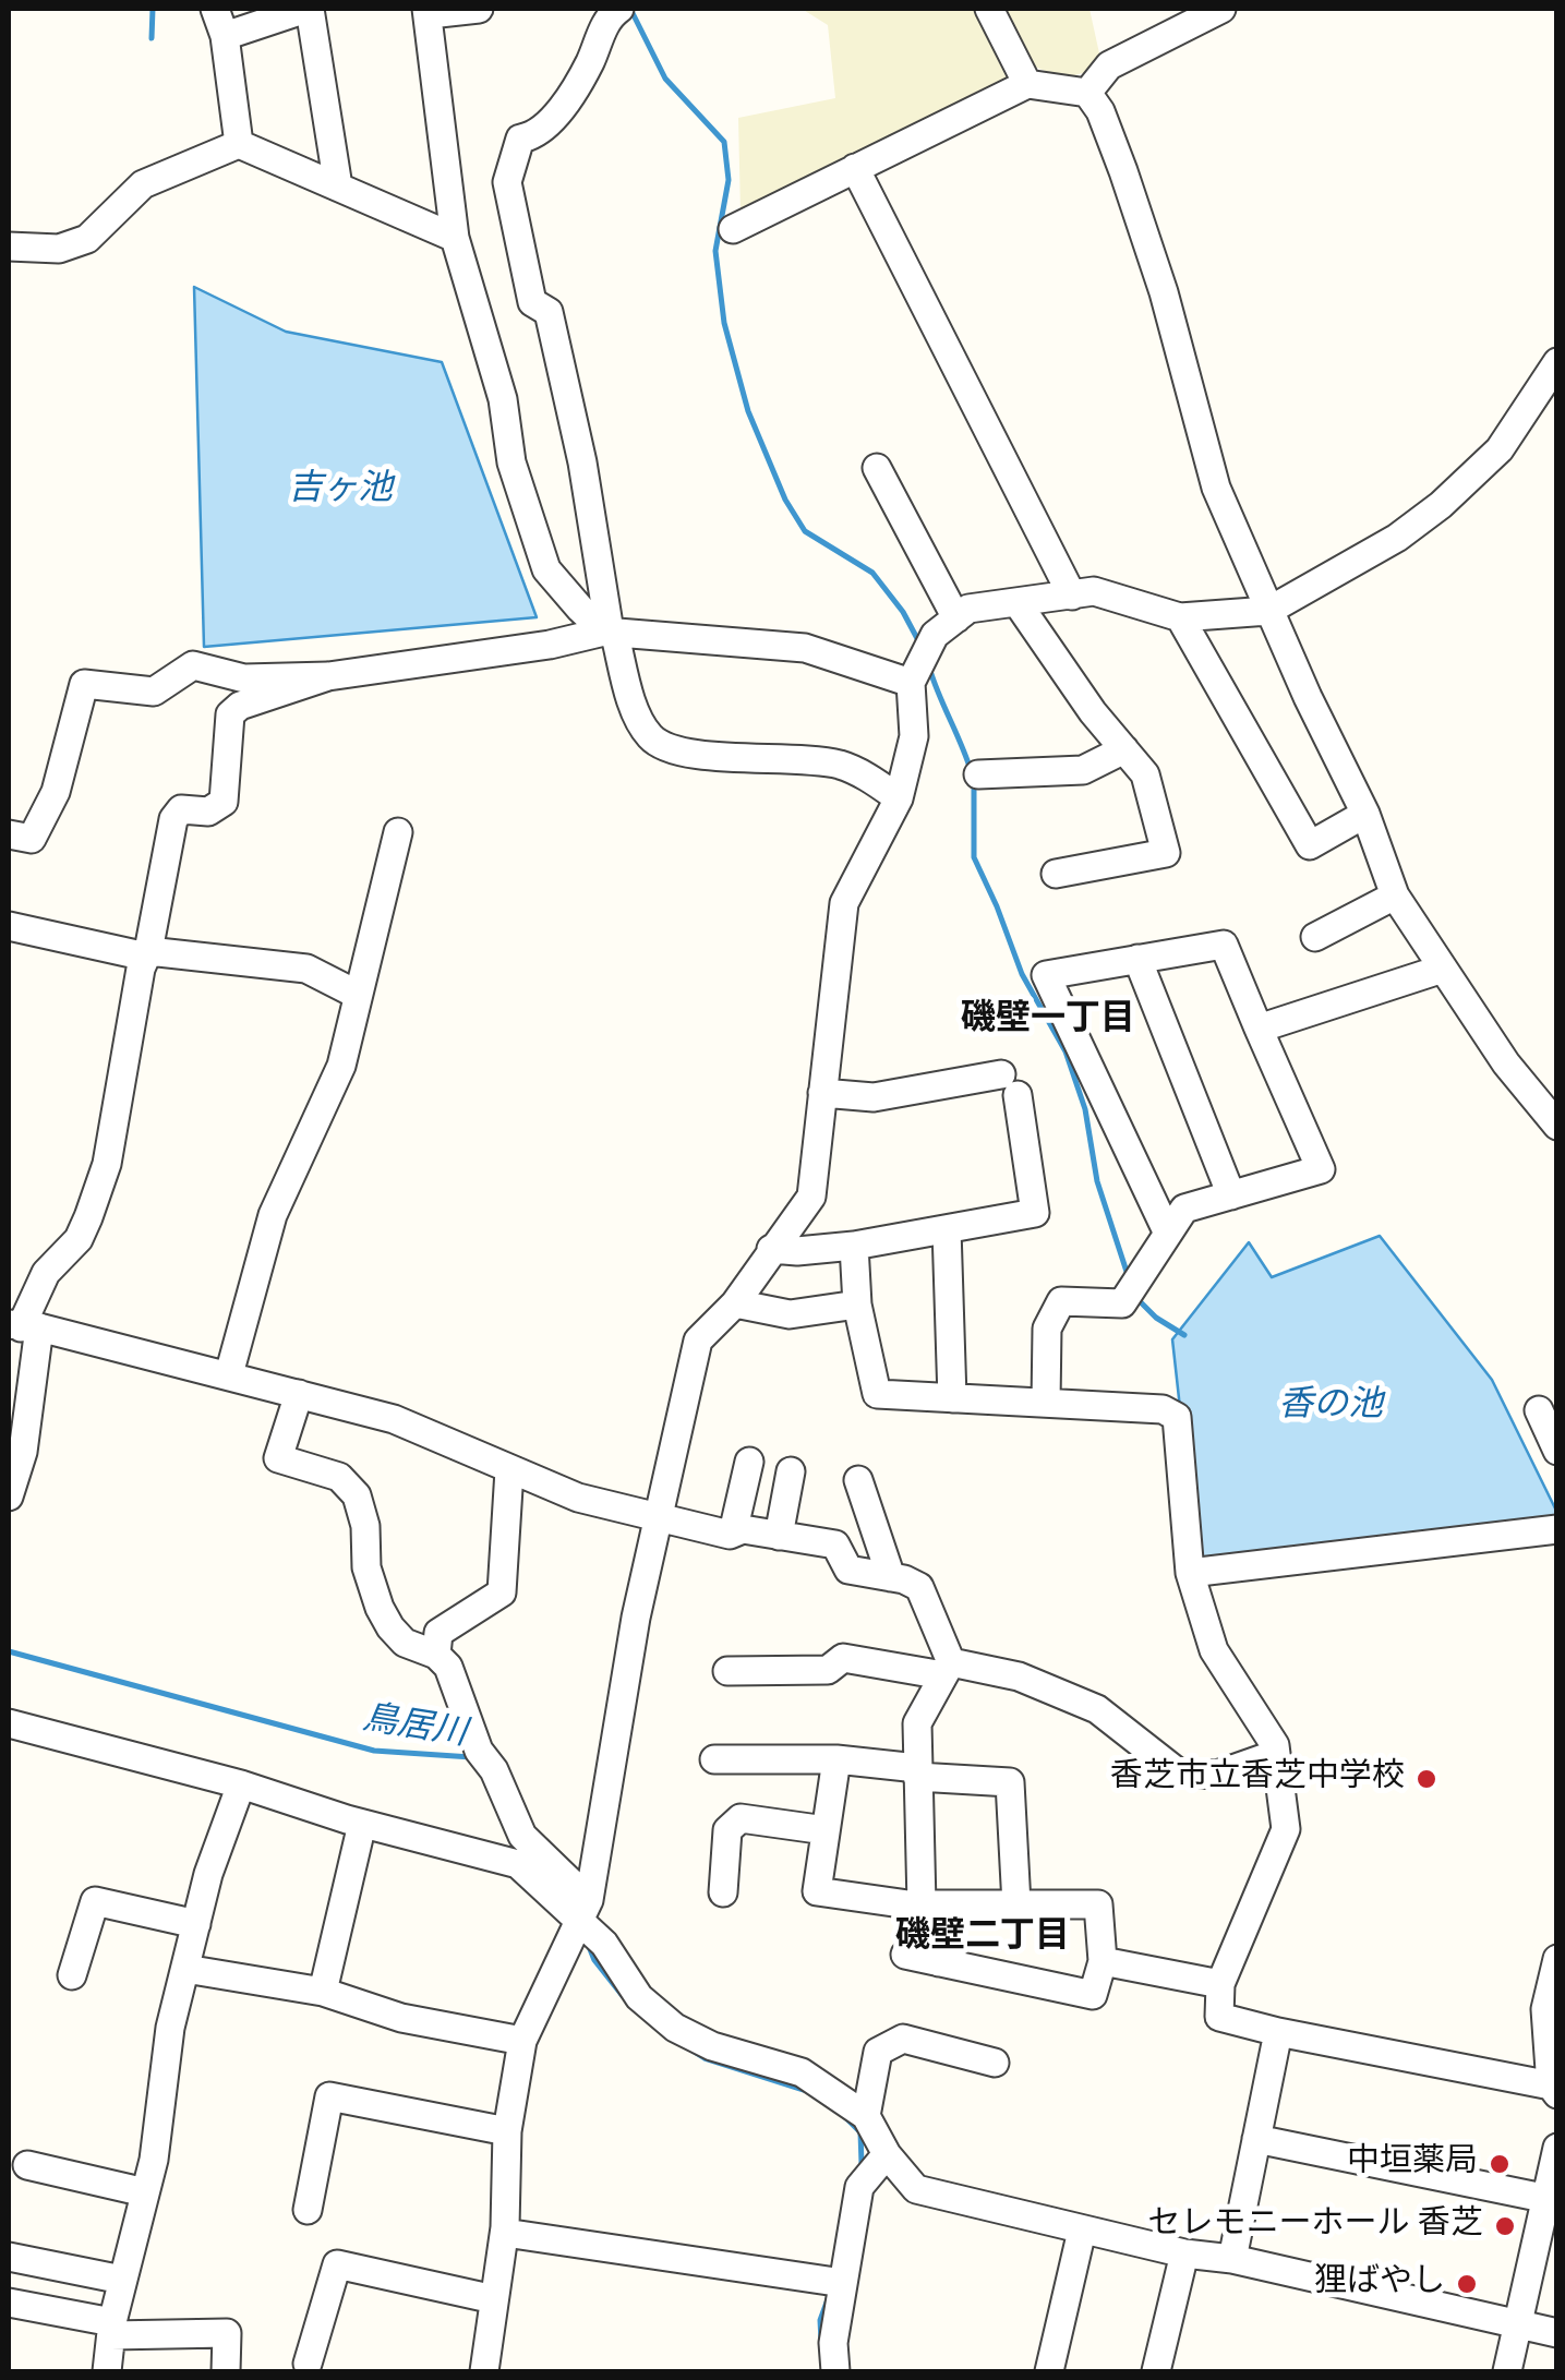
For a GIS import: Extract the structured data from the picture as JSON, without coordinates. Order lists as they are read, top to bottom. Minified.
{"districts":["磯壁一丁目","磯壁二丁目"],"water":["吉ヶ池","香の池","鳥居川"],"places":["香芝市立香芝中学校","中垣薬局","セレモニーホール 香芝","狸ばやし"]}
